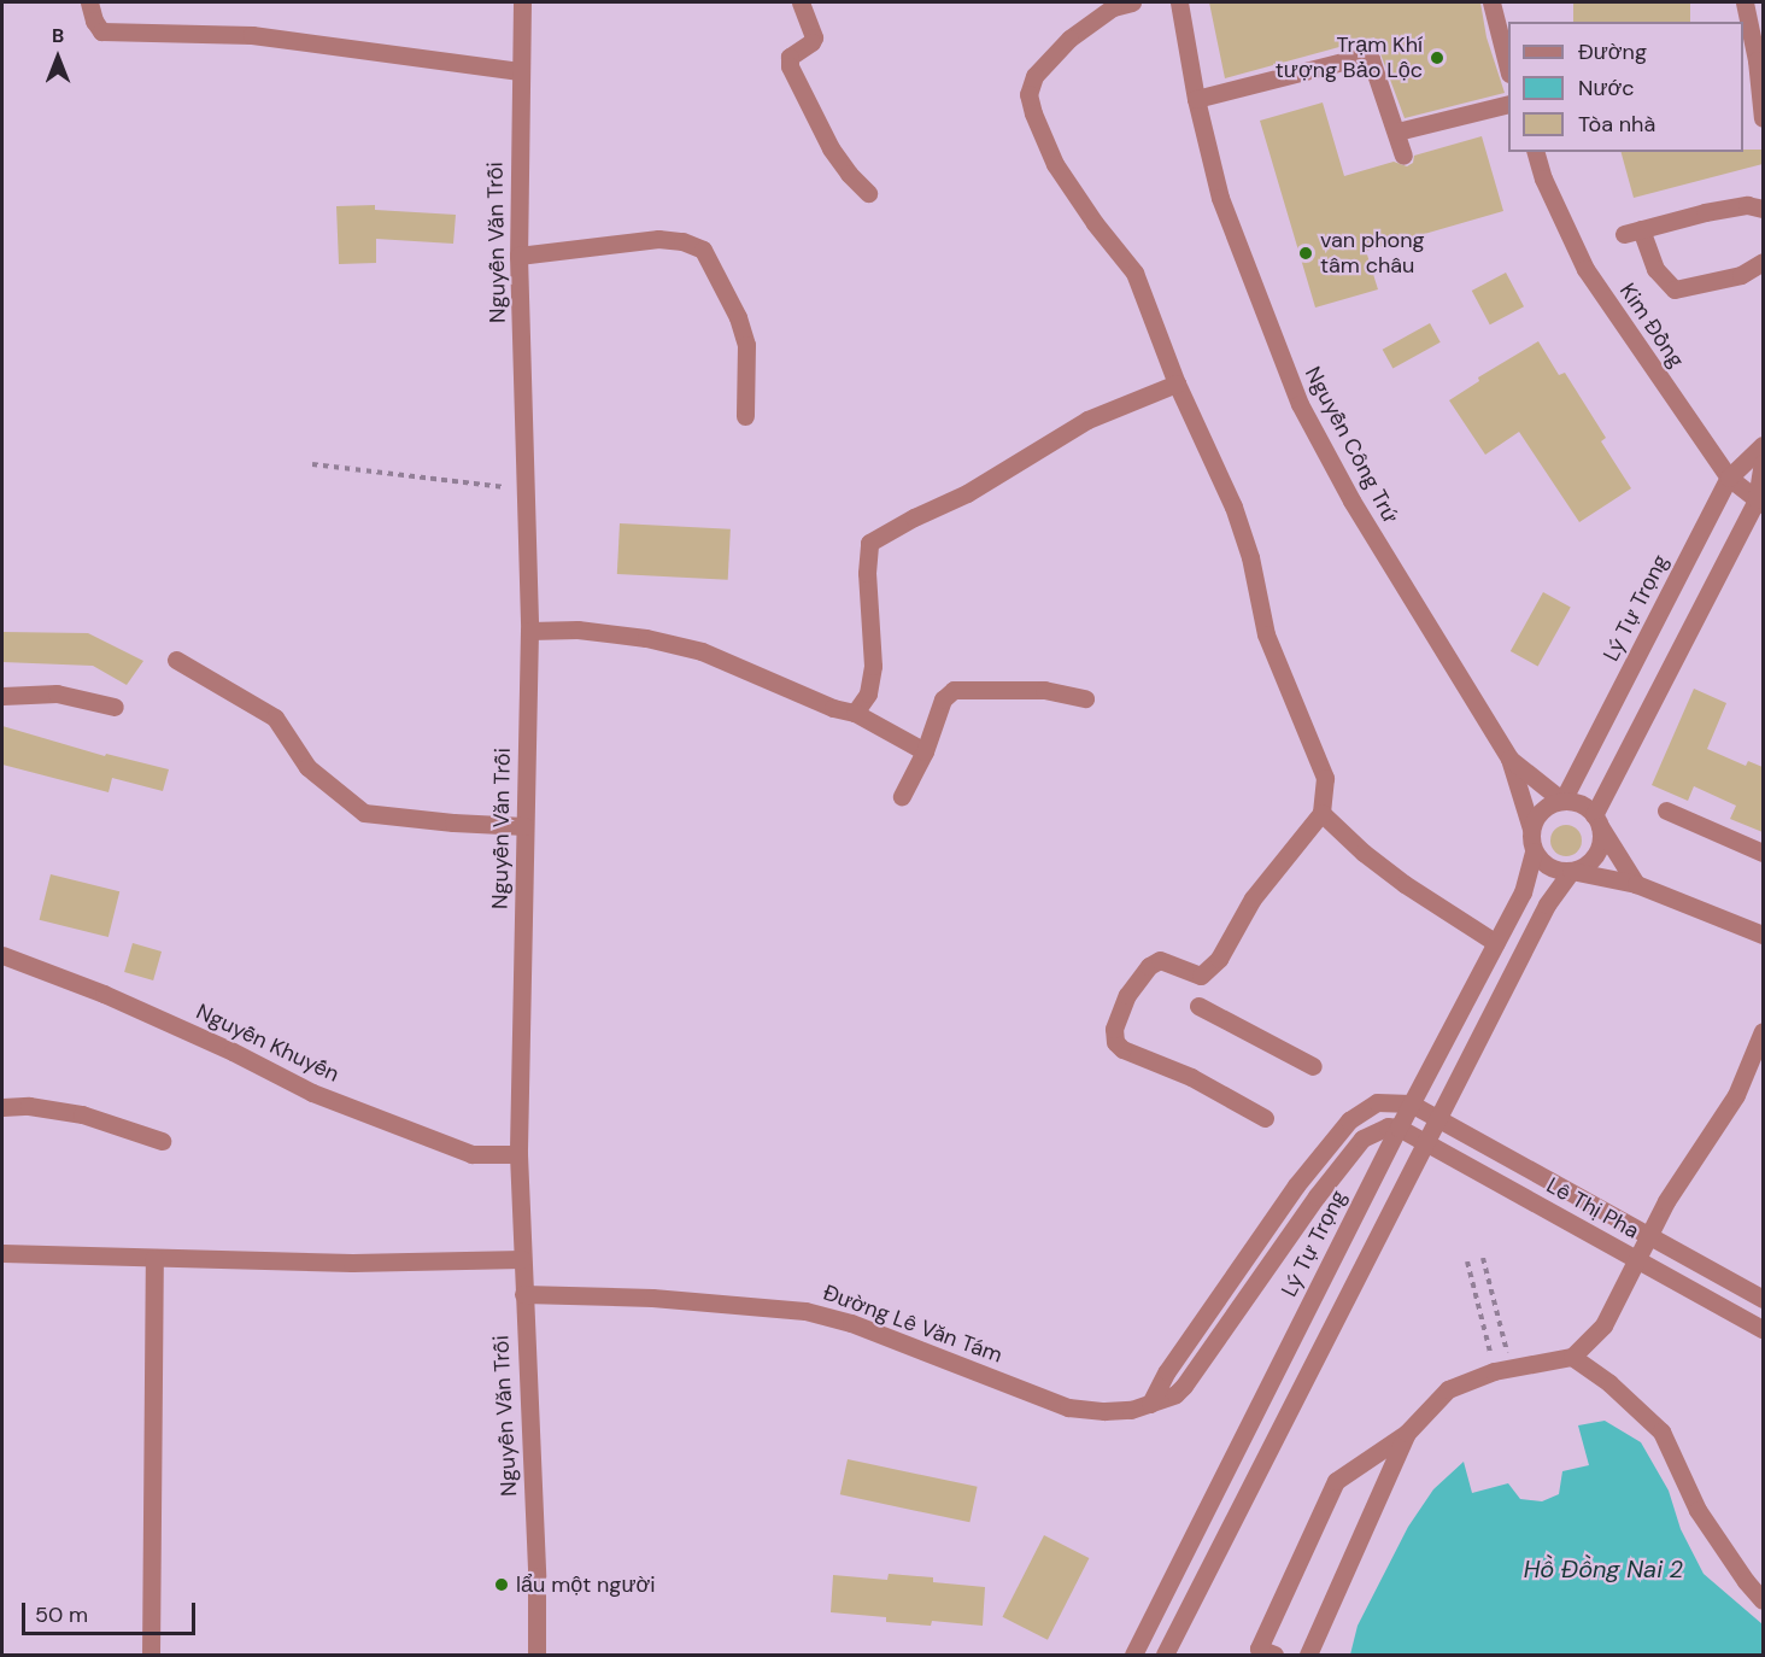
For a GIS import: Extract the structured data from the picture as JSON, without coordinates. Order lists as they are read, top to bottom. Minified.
{"streets":{"street":["Nguyễn Văn Trỗi","Kim Đồng","Nguyễn Công Trứ","Lý Tự Trọng","Nguyễn Khuyến","Lê Thị Pha","Đường Lê Văn Tám"]},"crossings":[["Nguyễn Văn Trỗi","Nguyễn Khuyến"],["Nguyễn Văn Trỗi","Đường Lê Văn Tám"],["Kim Đồng","Lý Tự Trọng"],["Nguyễn Công Trứ","Lý Tự Trọng"],["Lý Tự Trọng","Lê Thị Pha"],["Lý Tự Trọng","Đường Lê Văn Tám"],["Lê Thị Pha","Đường Lê Văn Tám"]],"water":["Hồ Đồng Nai 2"],"places":["Trạm Khí tượng Bảo Lộc","van phong tâm châu","lẩu một người"],"legend":["Đường","Nước","Tòa nhà"],"scale_bar":"50 m","north":"top"}
